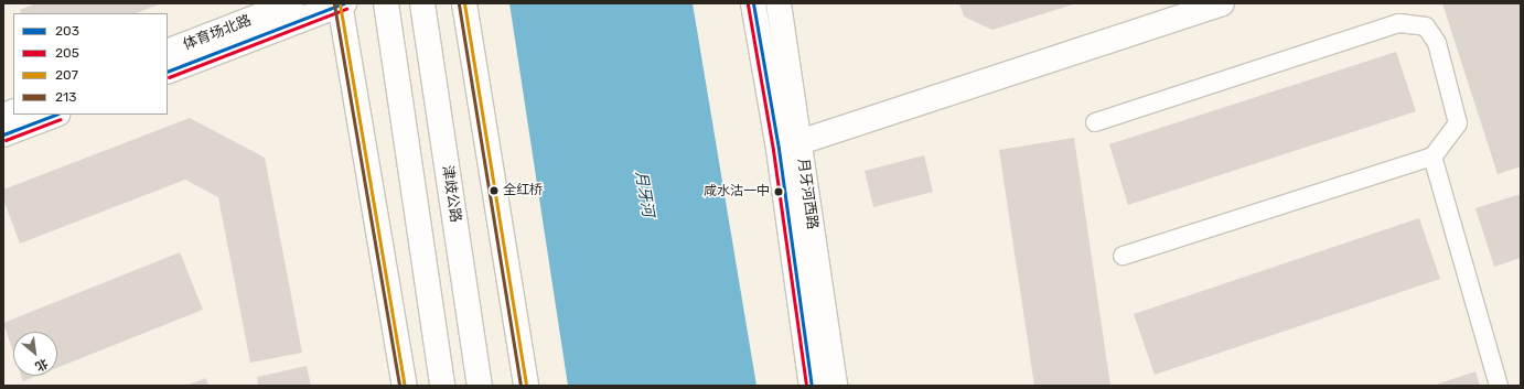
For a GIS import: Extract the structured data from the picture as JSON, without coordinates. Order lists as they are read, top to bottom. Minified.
{"streets":{"street":["体育场北路","津歧公路","月牙河西路"]},"water":["月牙河"],"places":["全红桥","咸水沽一中"],"lines":["transit line 203","transit line 207","transit line 205","transit line 213"],"legend":["203","205","207","213"],"north":"bottom right"}
